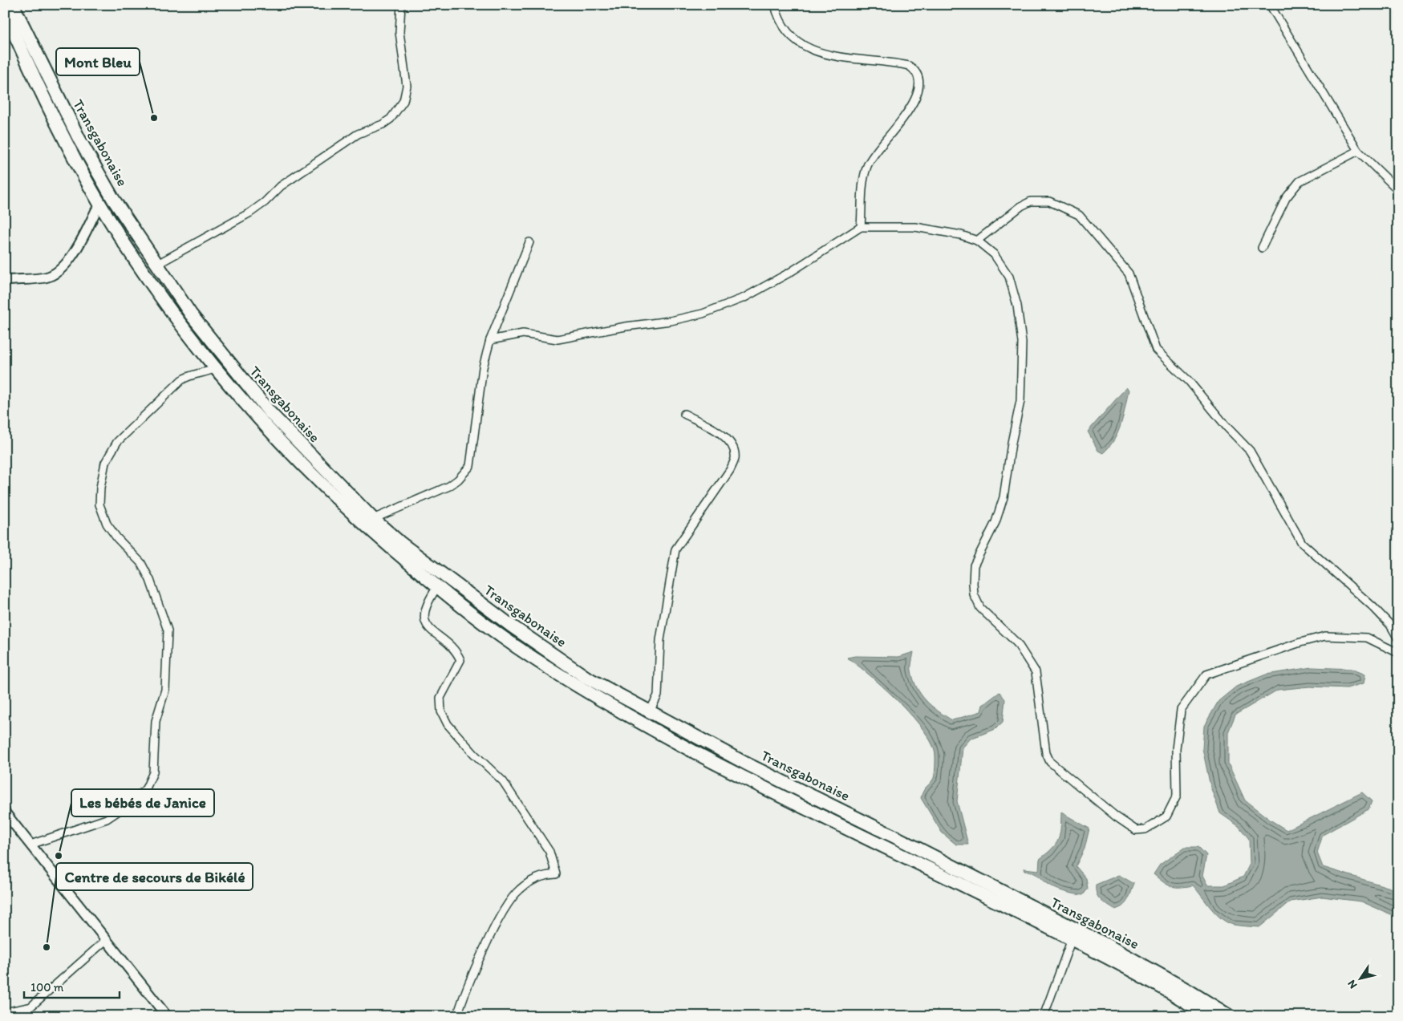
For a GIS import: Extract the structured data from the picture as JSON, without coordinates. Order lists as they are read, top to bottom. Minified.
{"streets":{"highway":["Transgabonaise"]},"places":["Mont Bleu","Les bébés de Janice","Centre de secours de Bikélé"],"scale_bar":"100 m","north":"bottom left"}
